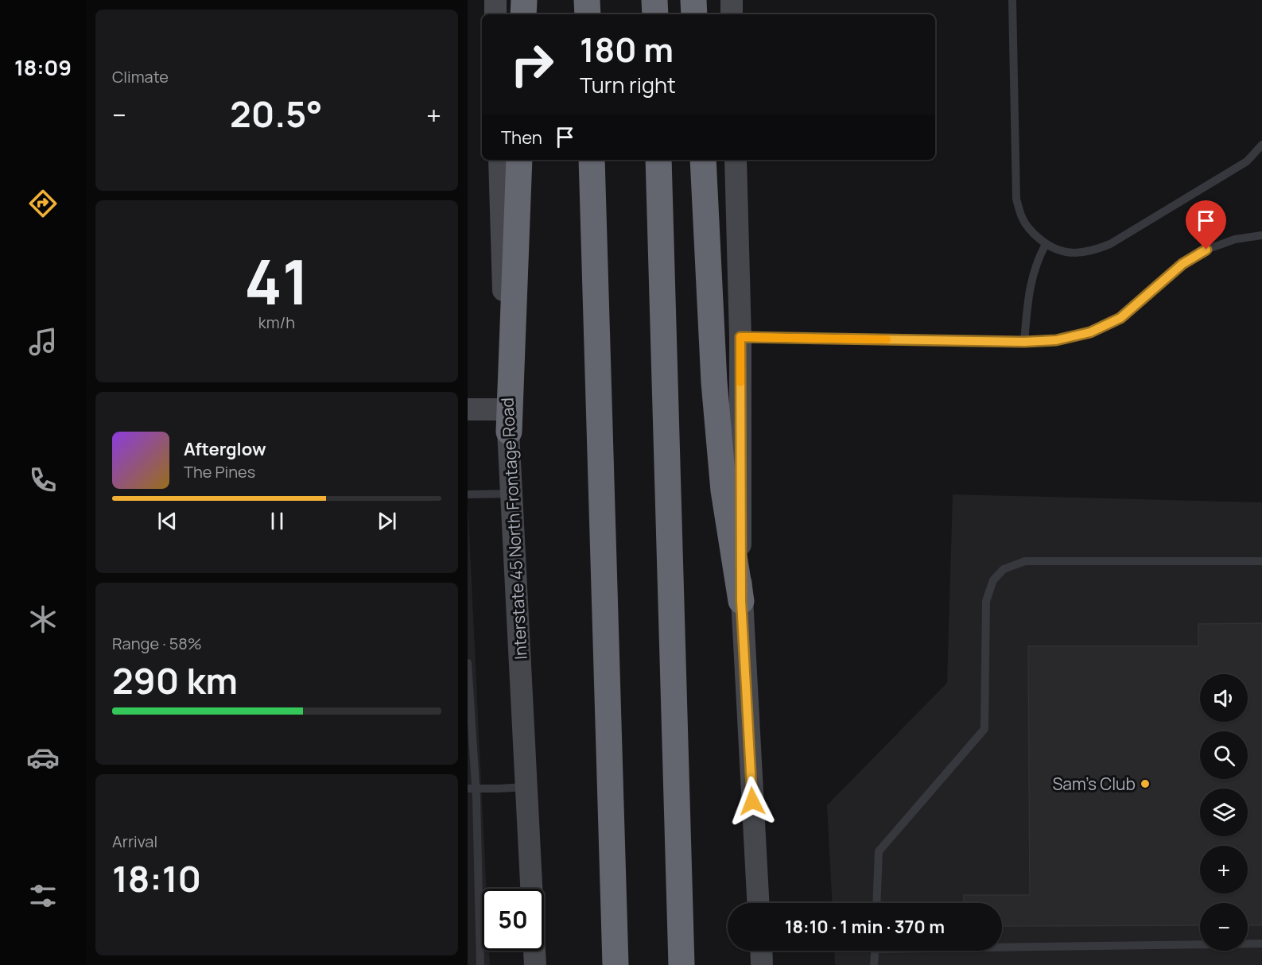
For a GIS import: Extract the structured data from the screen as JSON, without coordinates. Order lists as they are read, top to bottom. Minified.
{"streets":{"main road":["Interstate 45 North Frontage Road"]},"places":["Sam's Club"],"page":{"tabs":"18:09","tile":["Climate",["41","km/h"],["Range · 58%","290 km"],["Arrival","18:10"]],"turn":["180 m","Turn right"],"heat":["−","20.5°","+"],"then":"Then","song":["Afterglow","The Pines"],"map_buttons":["+","−"],"limit":"50","trip":"18:10 · 1 min · 370 m"}}
